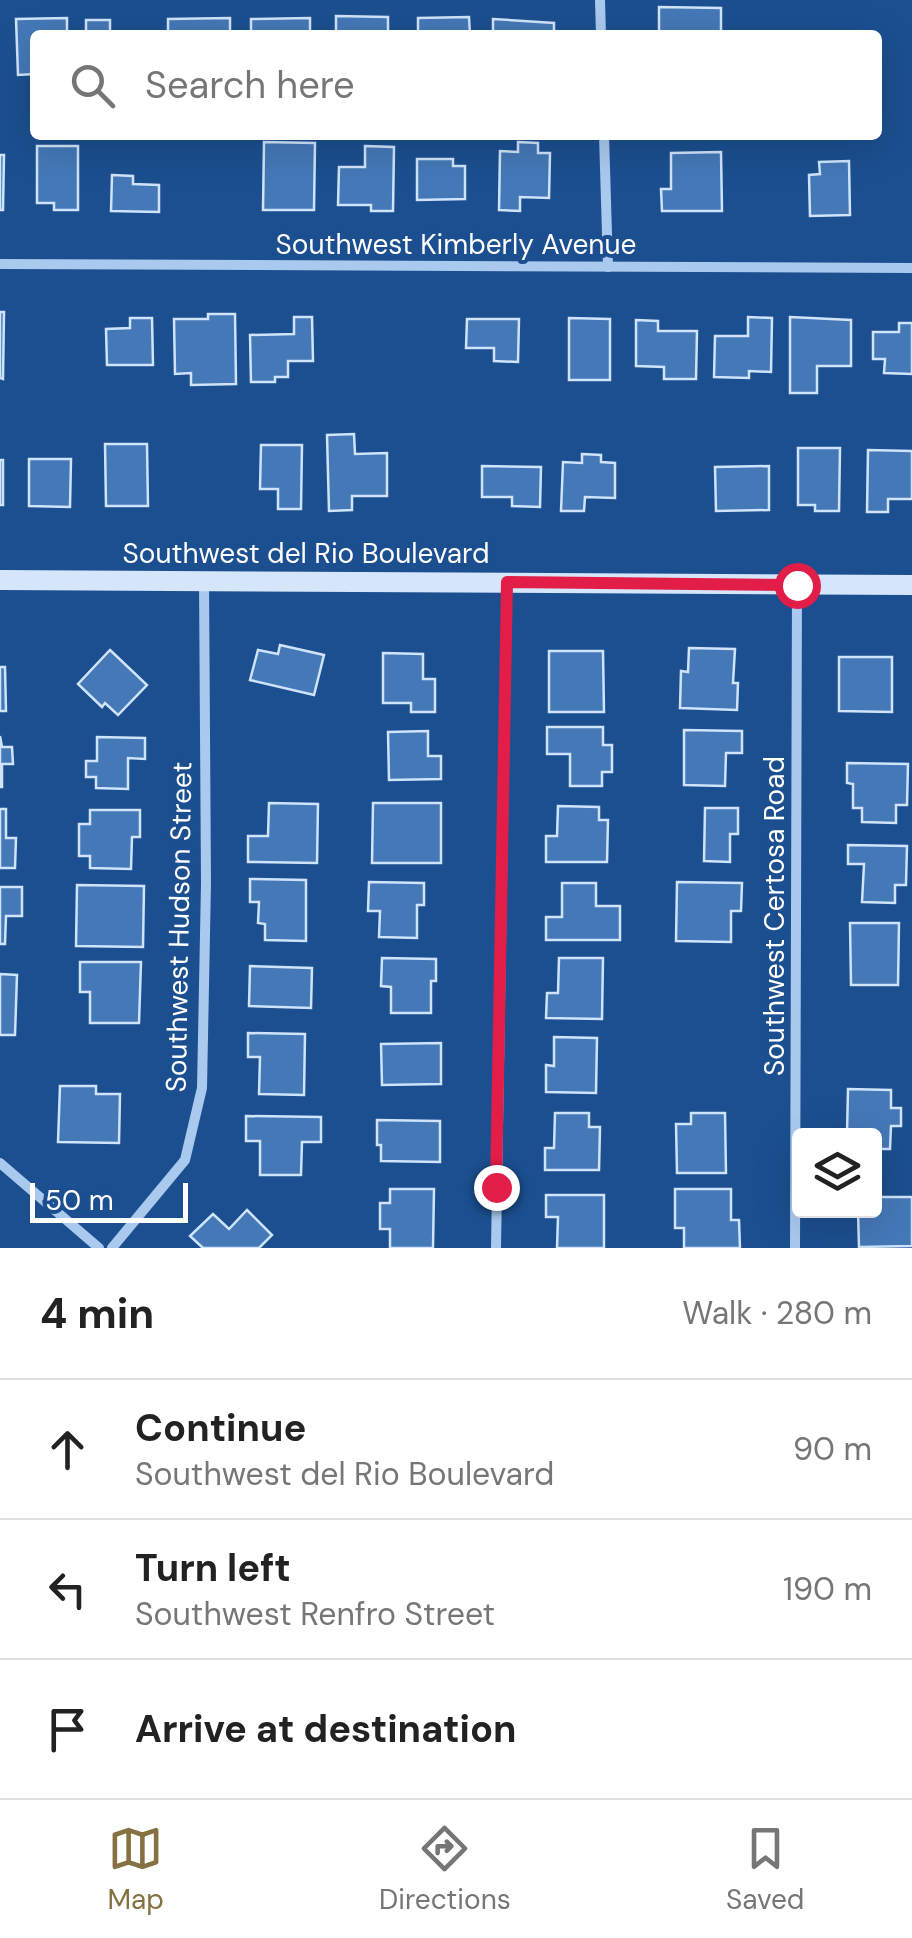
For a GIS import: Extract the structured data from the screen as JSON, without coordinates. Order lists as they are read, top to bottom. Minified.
{"streets":{"street":["Southwest Kimberly Avenue","Southwest del Rio Boulevard","Southwest Certosa Road","Southwest Hudson Street"]},"crossings":[["Southwest del Rio Boulevard","Southwest Certosa Road"],["Southwest del Rio Boulevard","Southwest Hudson Street"]],"scale_bar":"50 m","page":{"search":"Search here","scale":"50 m","heading":["4 min","Walk · 280 m"],"list":[["Continue","Southwest del Rio Boulevard","90 m"],["Turn left","Southwest Renfro Street","190 m"],"Arrive at destination"],"nav":["Map","Directions","Saved"]}}
